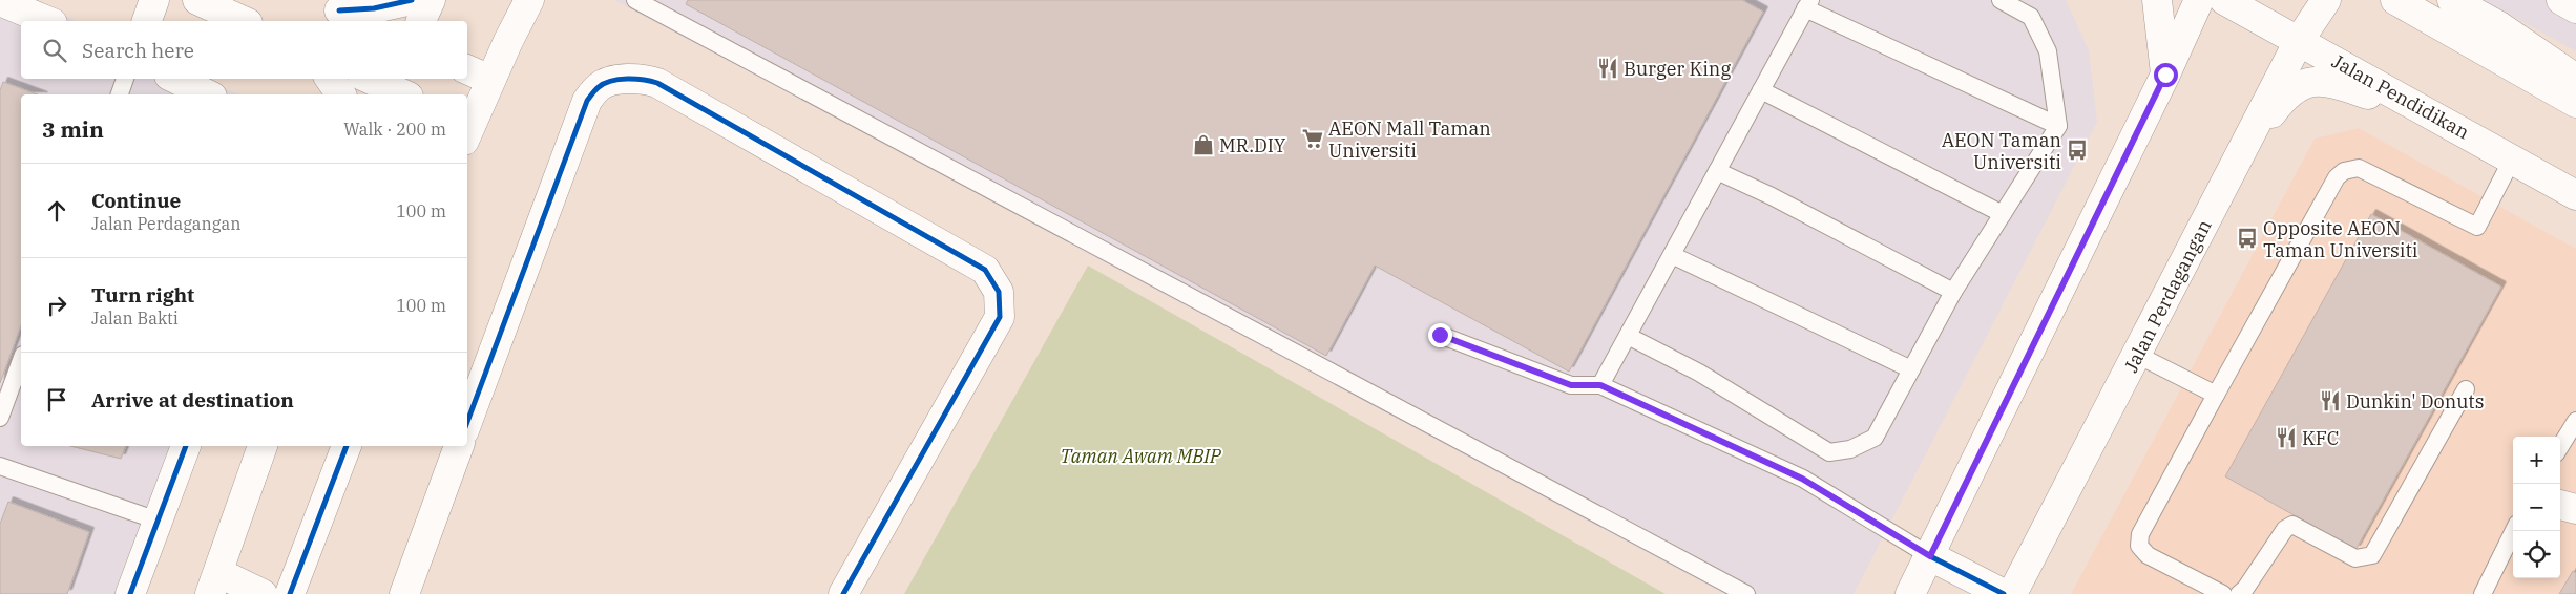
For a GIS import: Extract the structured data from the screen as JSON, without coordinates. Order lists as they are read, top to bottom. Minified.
{"streets":{"street":["Jalan Pendidikan","Jalan Perdagangan"]},"crossings":[["Jalan Pendidikan","Jalan Perdagangan"]],"parks":["Taman Awam MBIP"],"places":{"restaurant":["Burger King","Dunkin' Donuts","KFC"],"supermarket":["AEON Mall Taman Universiti"],"shop":["MR.DIY"],"bus stop":["AEON Taman Universiti","Opposite AEON Taman Universiti"]},"page":{"search":"Search here","heading":["3 min","Walk · 200 m"],"list":[["Continue","Jalan Perdagangan","100 m"],["Turn right","Jalan Bakti","100 m"],"Arrive at destination"],"map_buttons":["+","−"]}}
